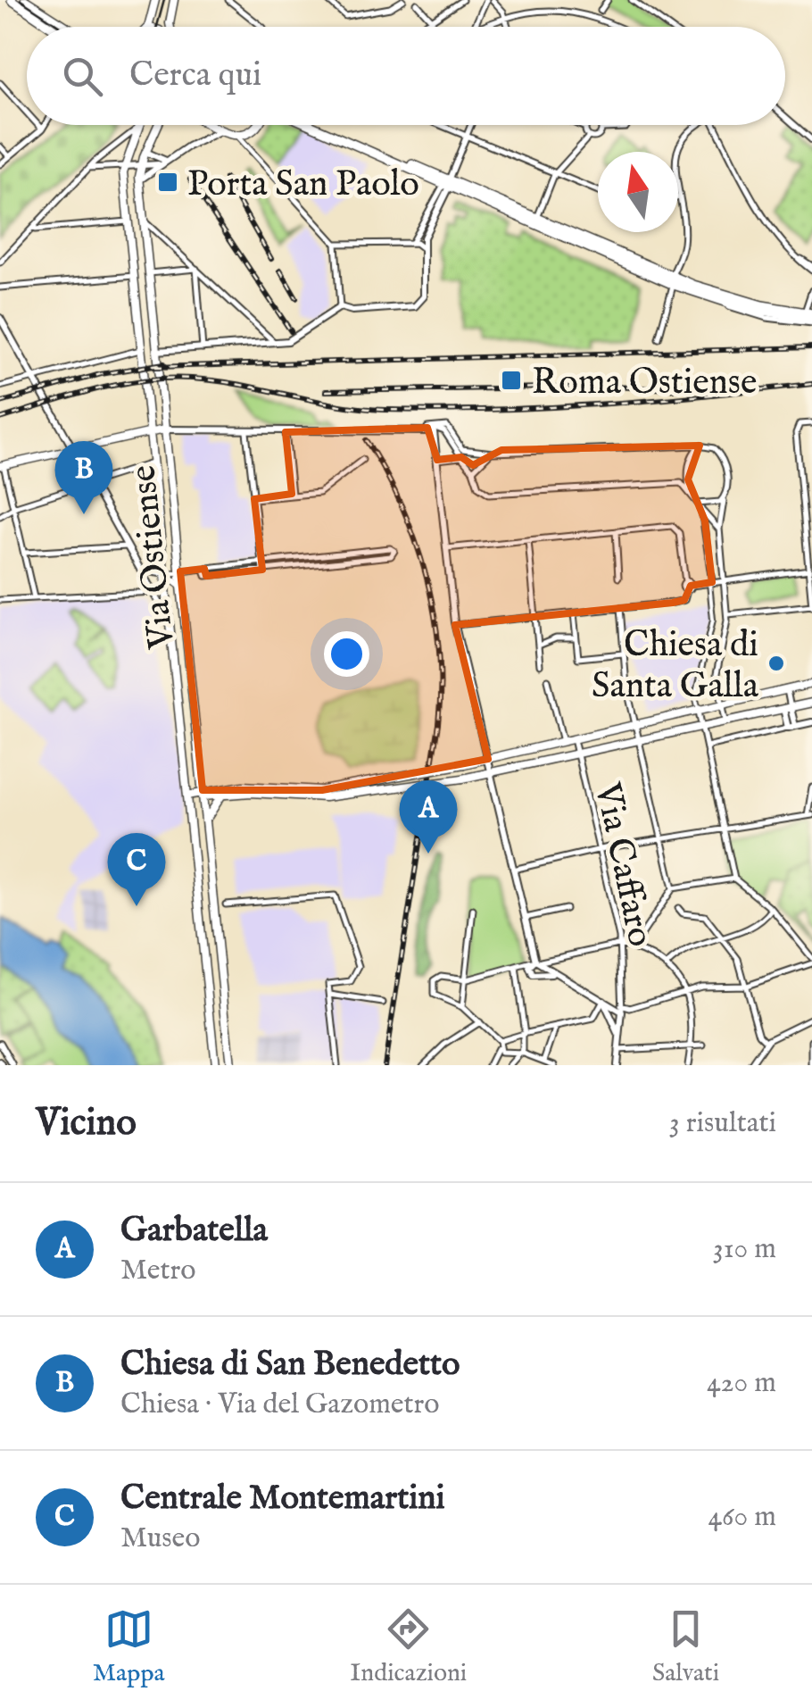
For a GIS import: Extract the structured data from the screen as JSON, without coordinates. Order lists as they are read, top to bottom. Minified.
{"streets":{"main road":["Via Ostiense"],"street":["Via Caffaro"]},"places":{"transit":["Porta San Paolo","Roma Ostiense"],"other":["Chiesa di Santa Galla"]},"north":"top","page":{"search":"Cerca qui","pins":["B","A","C"],"heading":["Vicino","3 risultati"],"list":[{"mark":"A","name":"Garbatella","note":"Metro","value":"310 m"},{"mark":"B","name":"Chiesa di San Benedetto","note":"Chiesa · Via del Gazometro","value":"420 m"},{"mark":"C","name":"Centrale Montemartini","note":"Museo","value":"460 m"}],"nav":["Mappa","Indicazioni","Salvati"]}}
